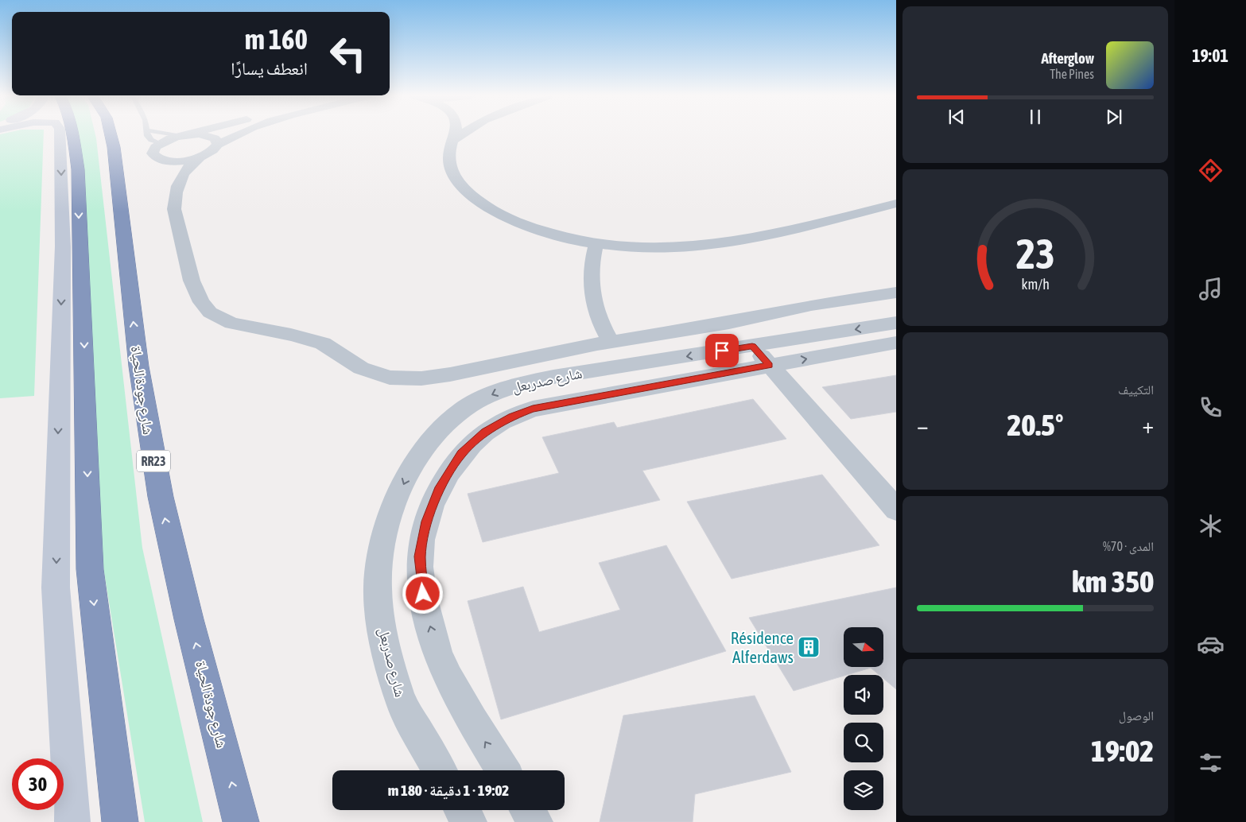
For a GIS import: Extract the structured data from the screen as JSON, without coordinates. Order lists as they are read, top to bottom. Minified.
{"streets":{"highway":["شارع جودة الحياة","RR23"],"street":["شارع صدربعل"]},"places":{"building":["Résidence Alferdaws"]},"north":"right","page":{"tabs":"19:01","turn":["160 m","انعطف يسارًا"],"song":["Afterglow","The Pines"],"tile":["التكييف",["المدى · 70%","350 km"],["الوصول","19:02"]],"heat":["−","20.5°","+"],"limit":"30","trip":"19:02 · 1 دقيقة · 180 m","gauge":["23","km/h"]}}
